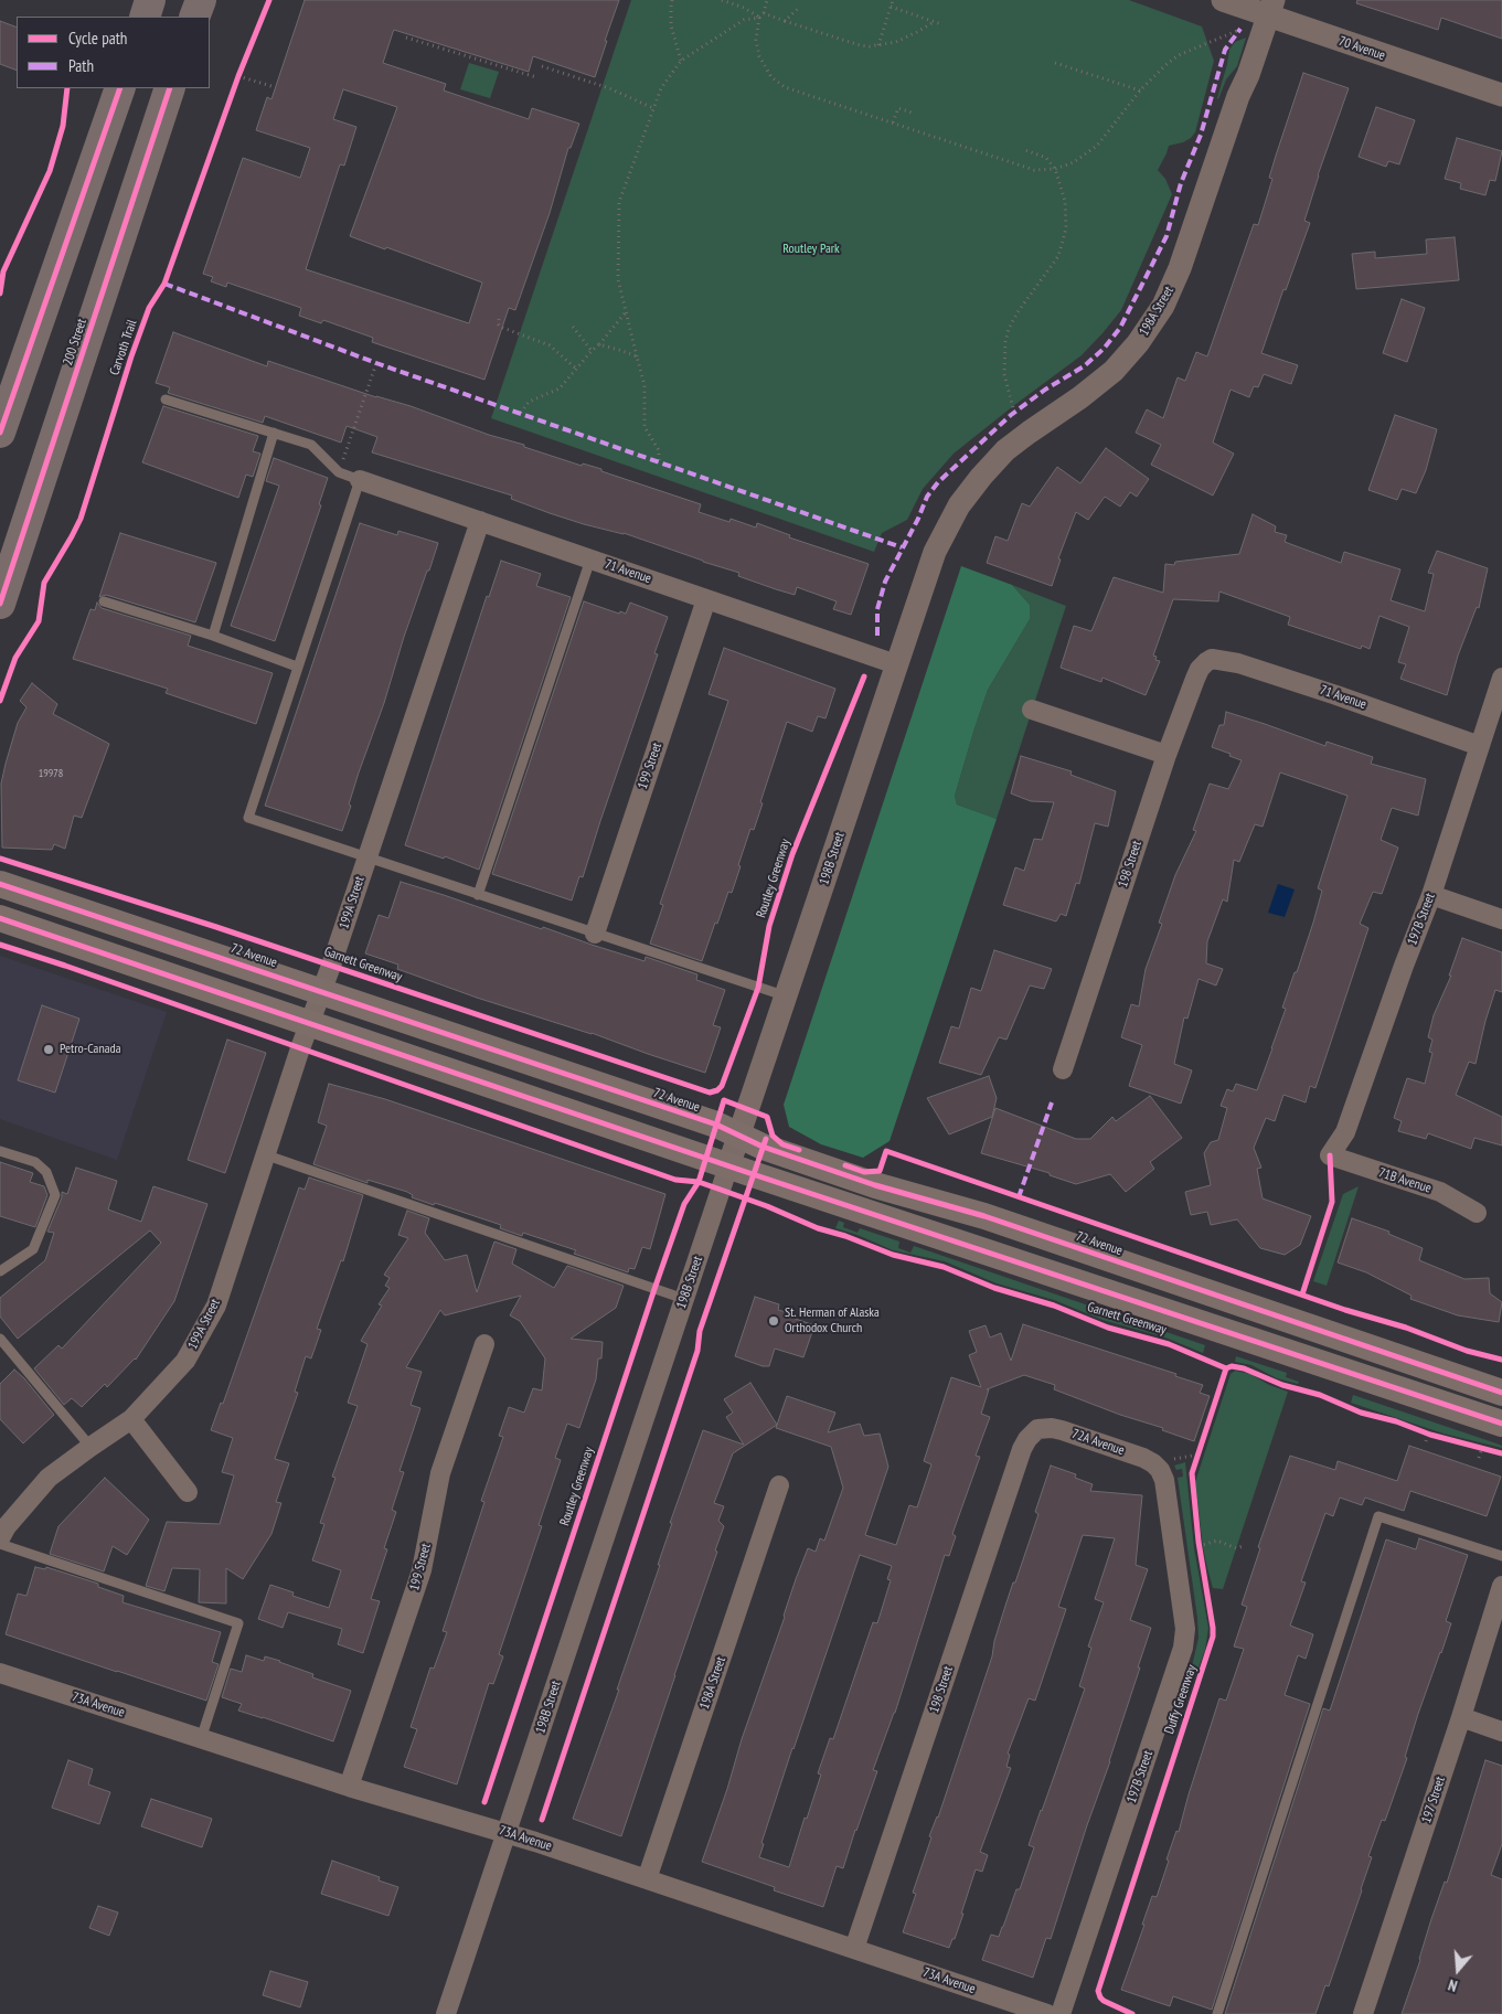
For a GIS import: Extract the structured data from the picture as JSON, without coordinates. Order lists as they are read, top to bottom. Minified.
{"streets":{"main road":["200 Street","72 Avenue"],"street":["70 Avenue","198A Street","71 Avenue","199 Street","198B Street","198 Street","199A Street","197B Street","71B Avenue","72A Avenue","73A Avenue","197 Street"],"cycle path":["Carvoth Trail","Routley Greenway","Garnett Greenway","Duffy Greenway"]},"crossings":[["70 Avenue","198A Street"],["198A Street","198B Street"],["198A Street","73A Avenue"],["71 Avenue","199 Street"],["71 Avenue","198B Street"],["71 Avenue","198 Street"],["71 Avenue","199A Street"],["71 Avenue","197B Street"],["199 Street","73A Avenue"],["198B Street","72 Avenue"],["198B Street","73A Avenue"],["198 Street","72A Avenue"],["198 Street","73A Avenue"],["199A Street","72 Avenue"],["197B Street","71B Avenue"],["197B Street","72A Avenue"]],"parks":["Routley Park"],"places":["Petro-Canada","St. Herman of Alaska Orthodox Church"],"house_numbers":["19978"],"legend":["Cycle path","Path"],"north":"bottom"}
